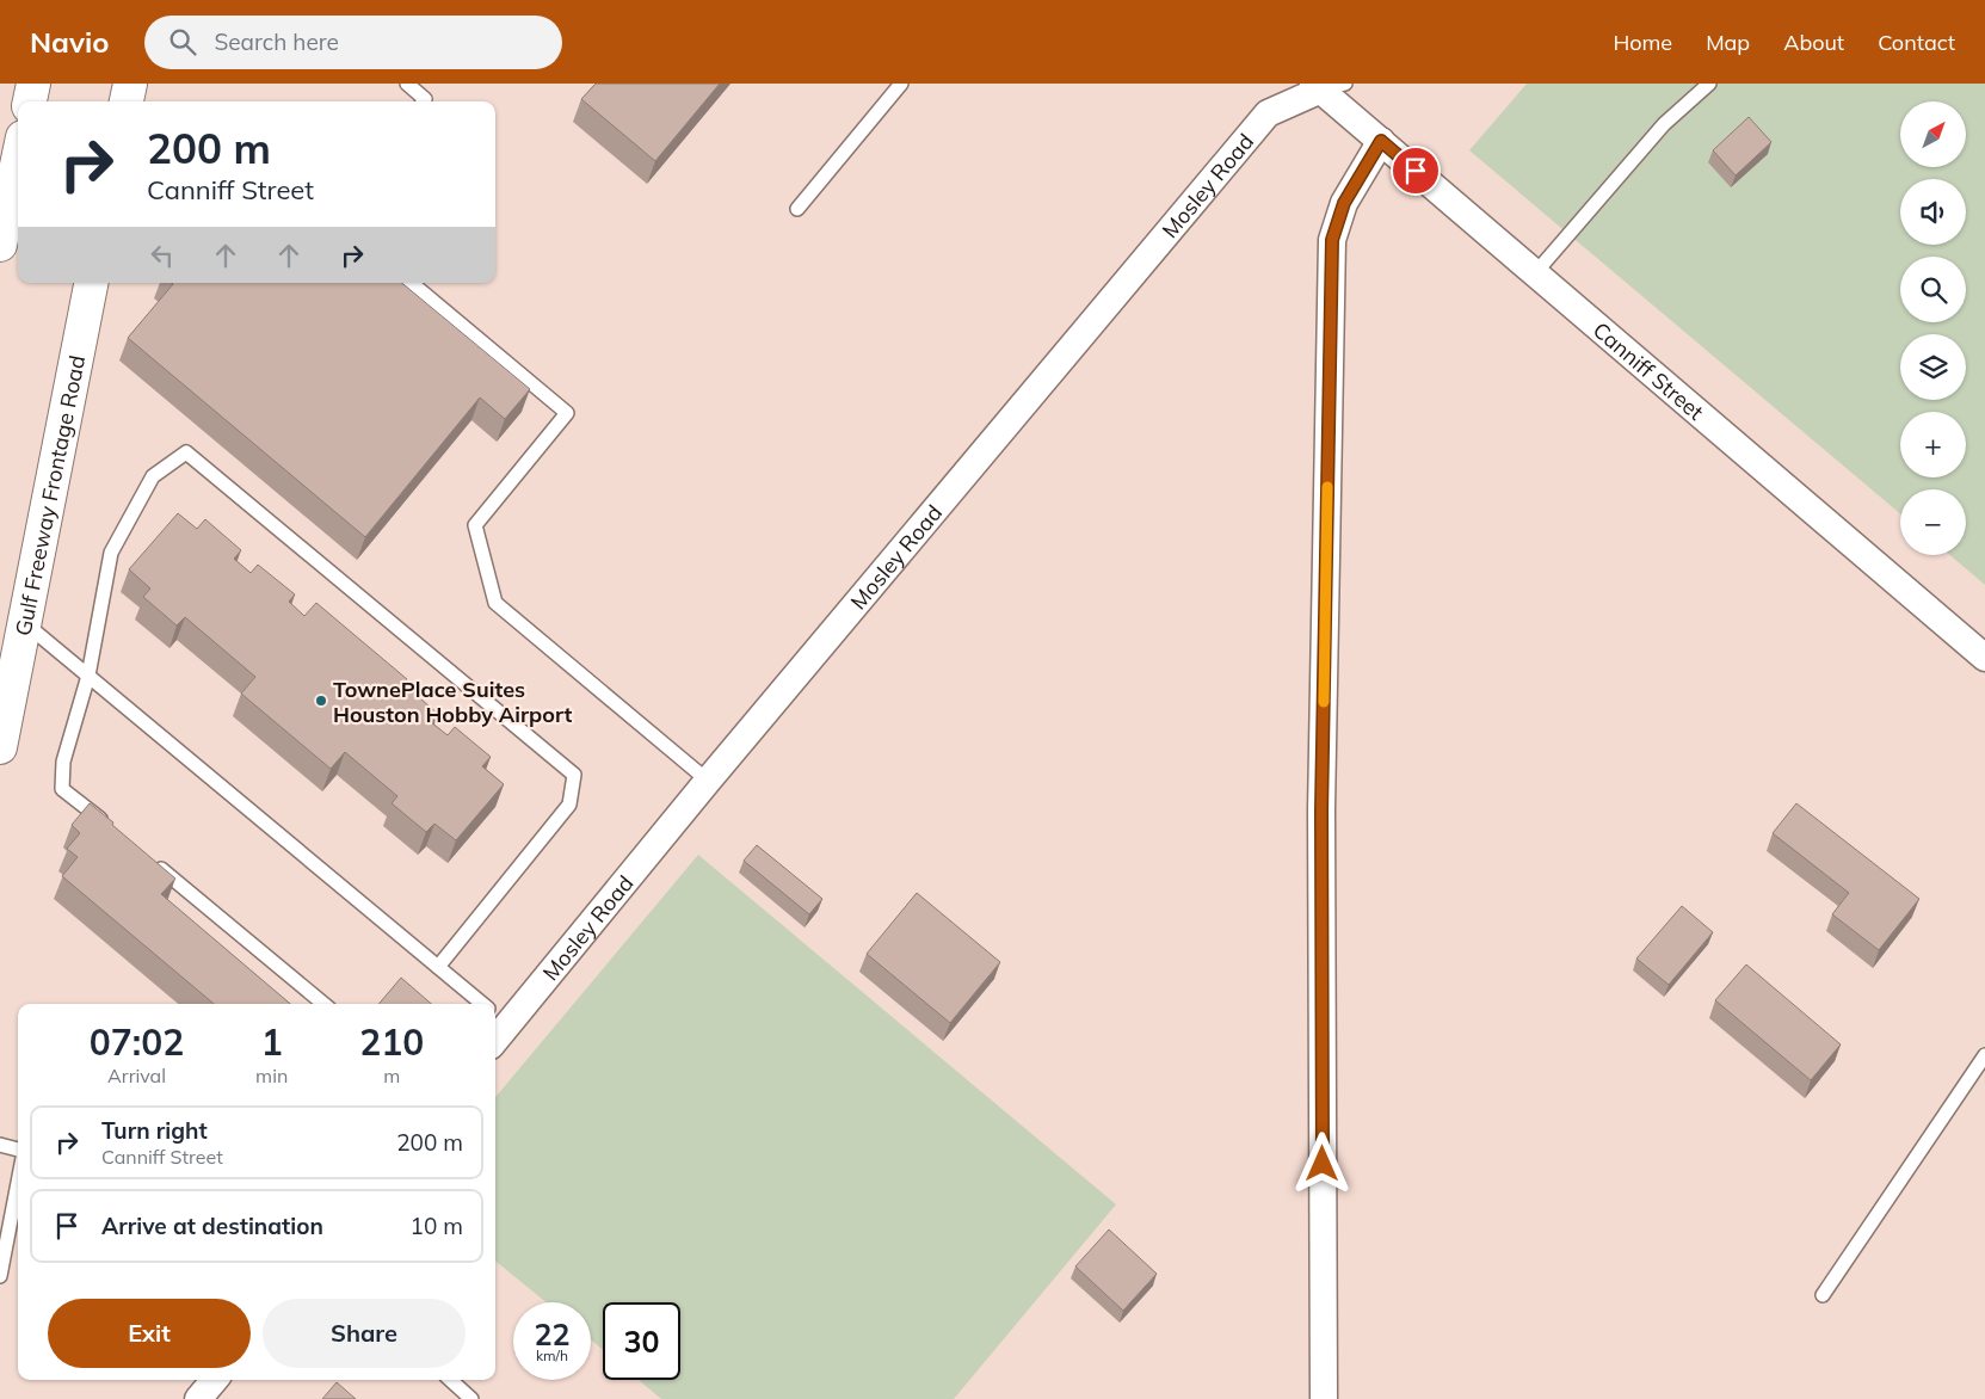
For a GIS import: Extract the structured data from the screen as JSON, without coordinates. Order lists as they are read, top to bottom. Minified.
{"streets":{"main road":["Gulf Freeway Frontage Road"],"street":["Mosley Road","Canniff Street"]},"crossings":[["Mosley Road","Canniff Street"]],"places":["TownePlace Suites Houston Hobby Airport"],"north":"top right","page":{"header":"Navio","search":"Search here","nav":["Home","Map","About","Contact"],"map_buttons":["+","−"],"turn":["200 m","Canniff Street"],"eta":["07:02","Arrival","1","min","210","m"],"list":[{"name":"Turn right","note":"Canniff Street","value":"200 m"},{"name":"Arrive at destination","value":"10 m"}],"buttons":["Exit","Share"],"speed":"22 km/h","limit":"30"}}
